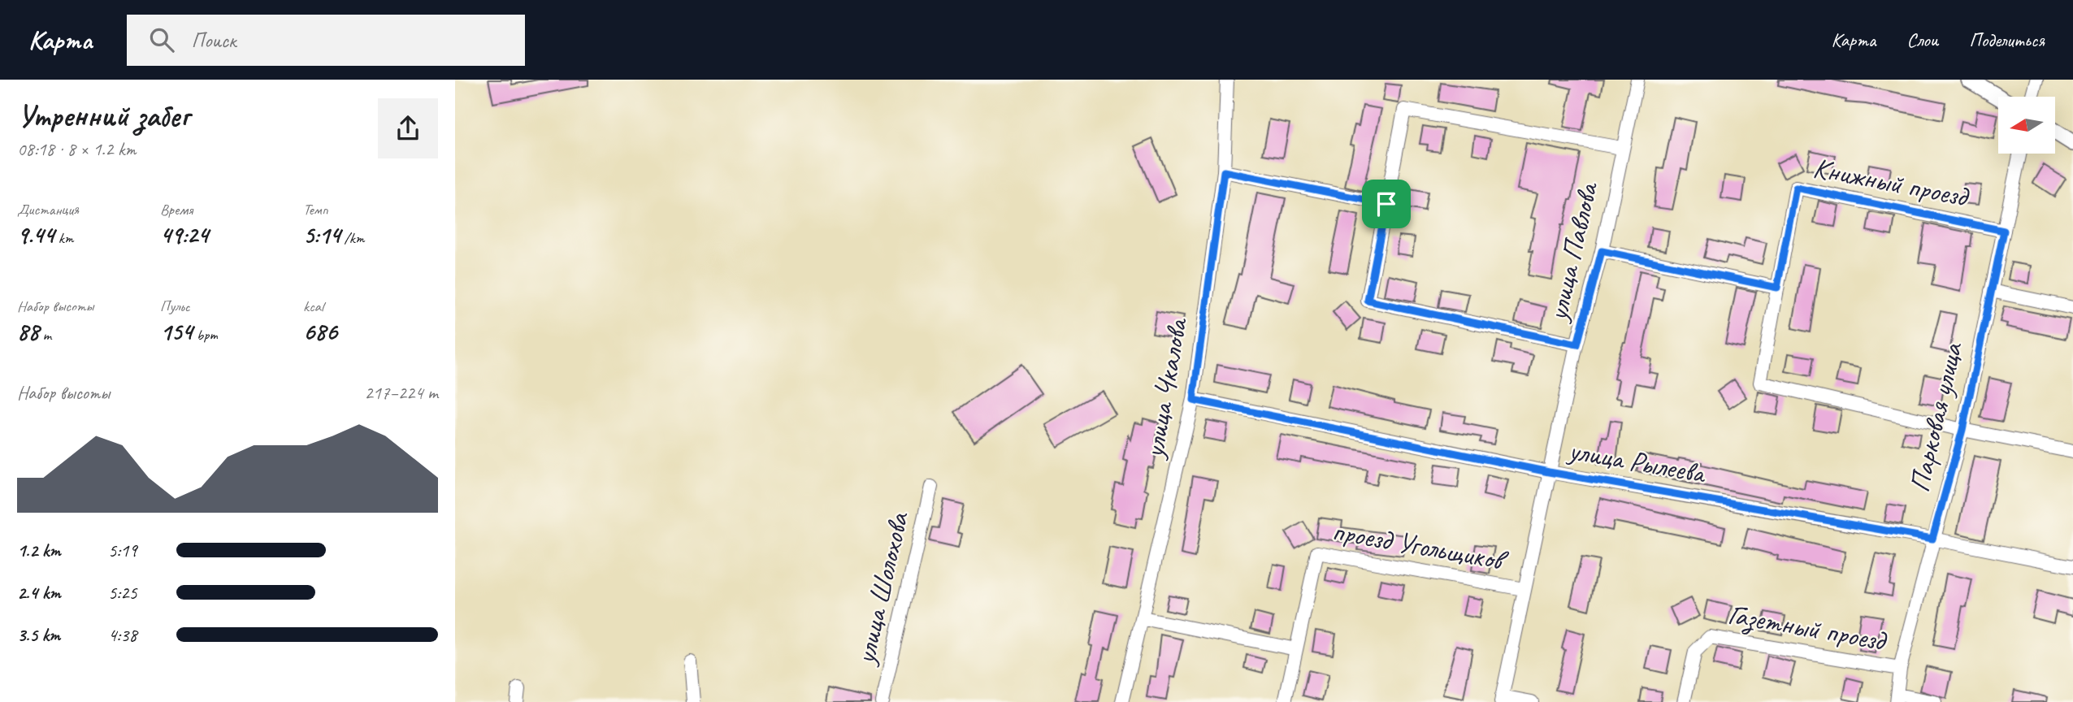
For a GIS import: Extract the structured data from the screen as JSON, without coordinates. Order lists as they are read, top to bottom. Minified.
{"streets":{"street":["Книжный проезд","улица Павлова","улица Чкалова","Парковая улица","улица Рылеева","проезд Угольщиков","улица Шолохова","Газетный проезд"]},"crossings":[["Книжный проезд","Парковая улица"],["улица Павлова","улица Рылеева"],["улица Павлова","проезд Угольщиков"],["улица Чкалова","улица Рылеева"],["Парковая улица","улица Рылеева"],["Парковая улица","Газетный проезд"]],"north":"left","page":{"header":"Карта","search":"Поиск","nav":["Карта","Слои","Поделиться"],"heading":["Утренний забег","08:18 · 8 × 1.2 km"],"stats":[["Дистанция","9.44 km"],["Время","49:24"],["Темп","5:14 /km"],["Набор высоты","88 m"],["Пульс","154 bpm"],["kcal","686"]],"chart":["Набор высоты","217–224 m"],"list":[{"name":"1.2 km","note":"5:19"},{"name":"2.4 km","note":"5:25"},{"name":"3.5 km","note":"4:38"}]}}
